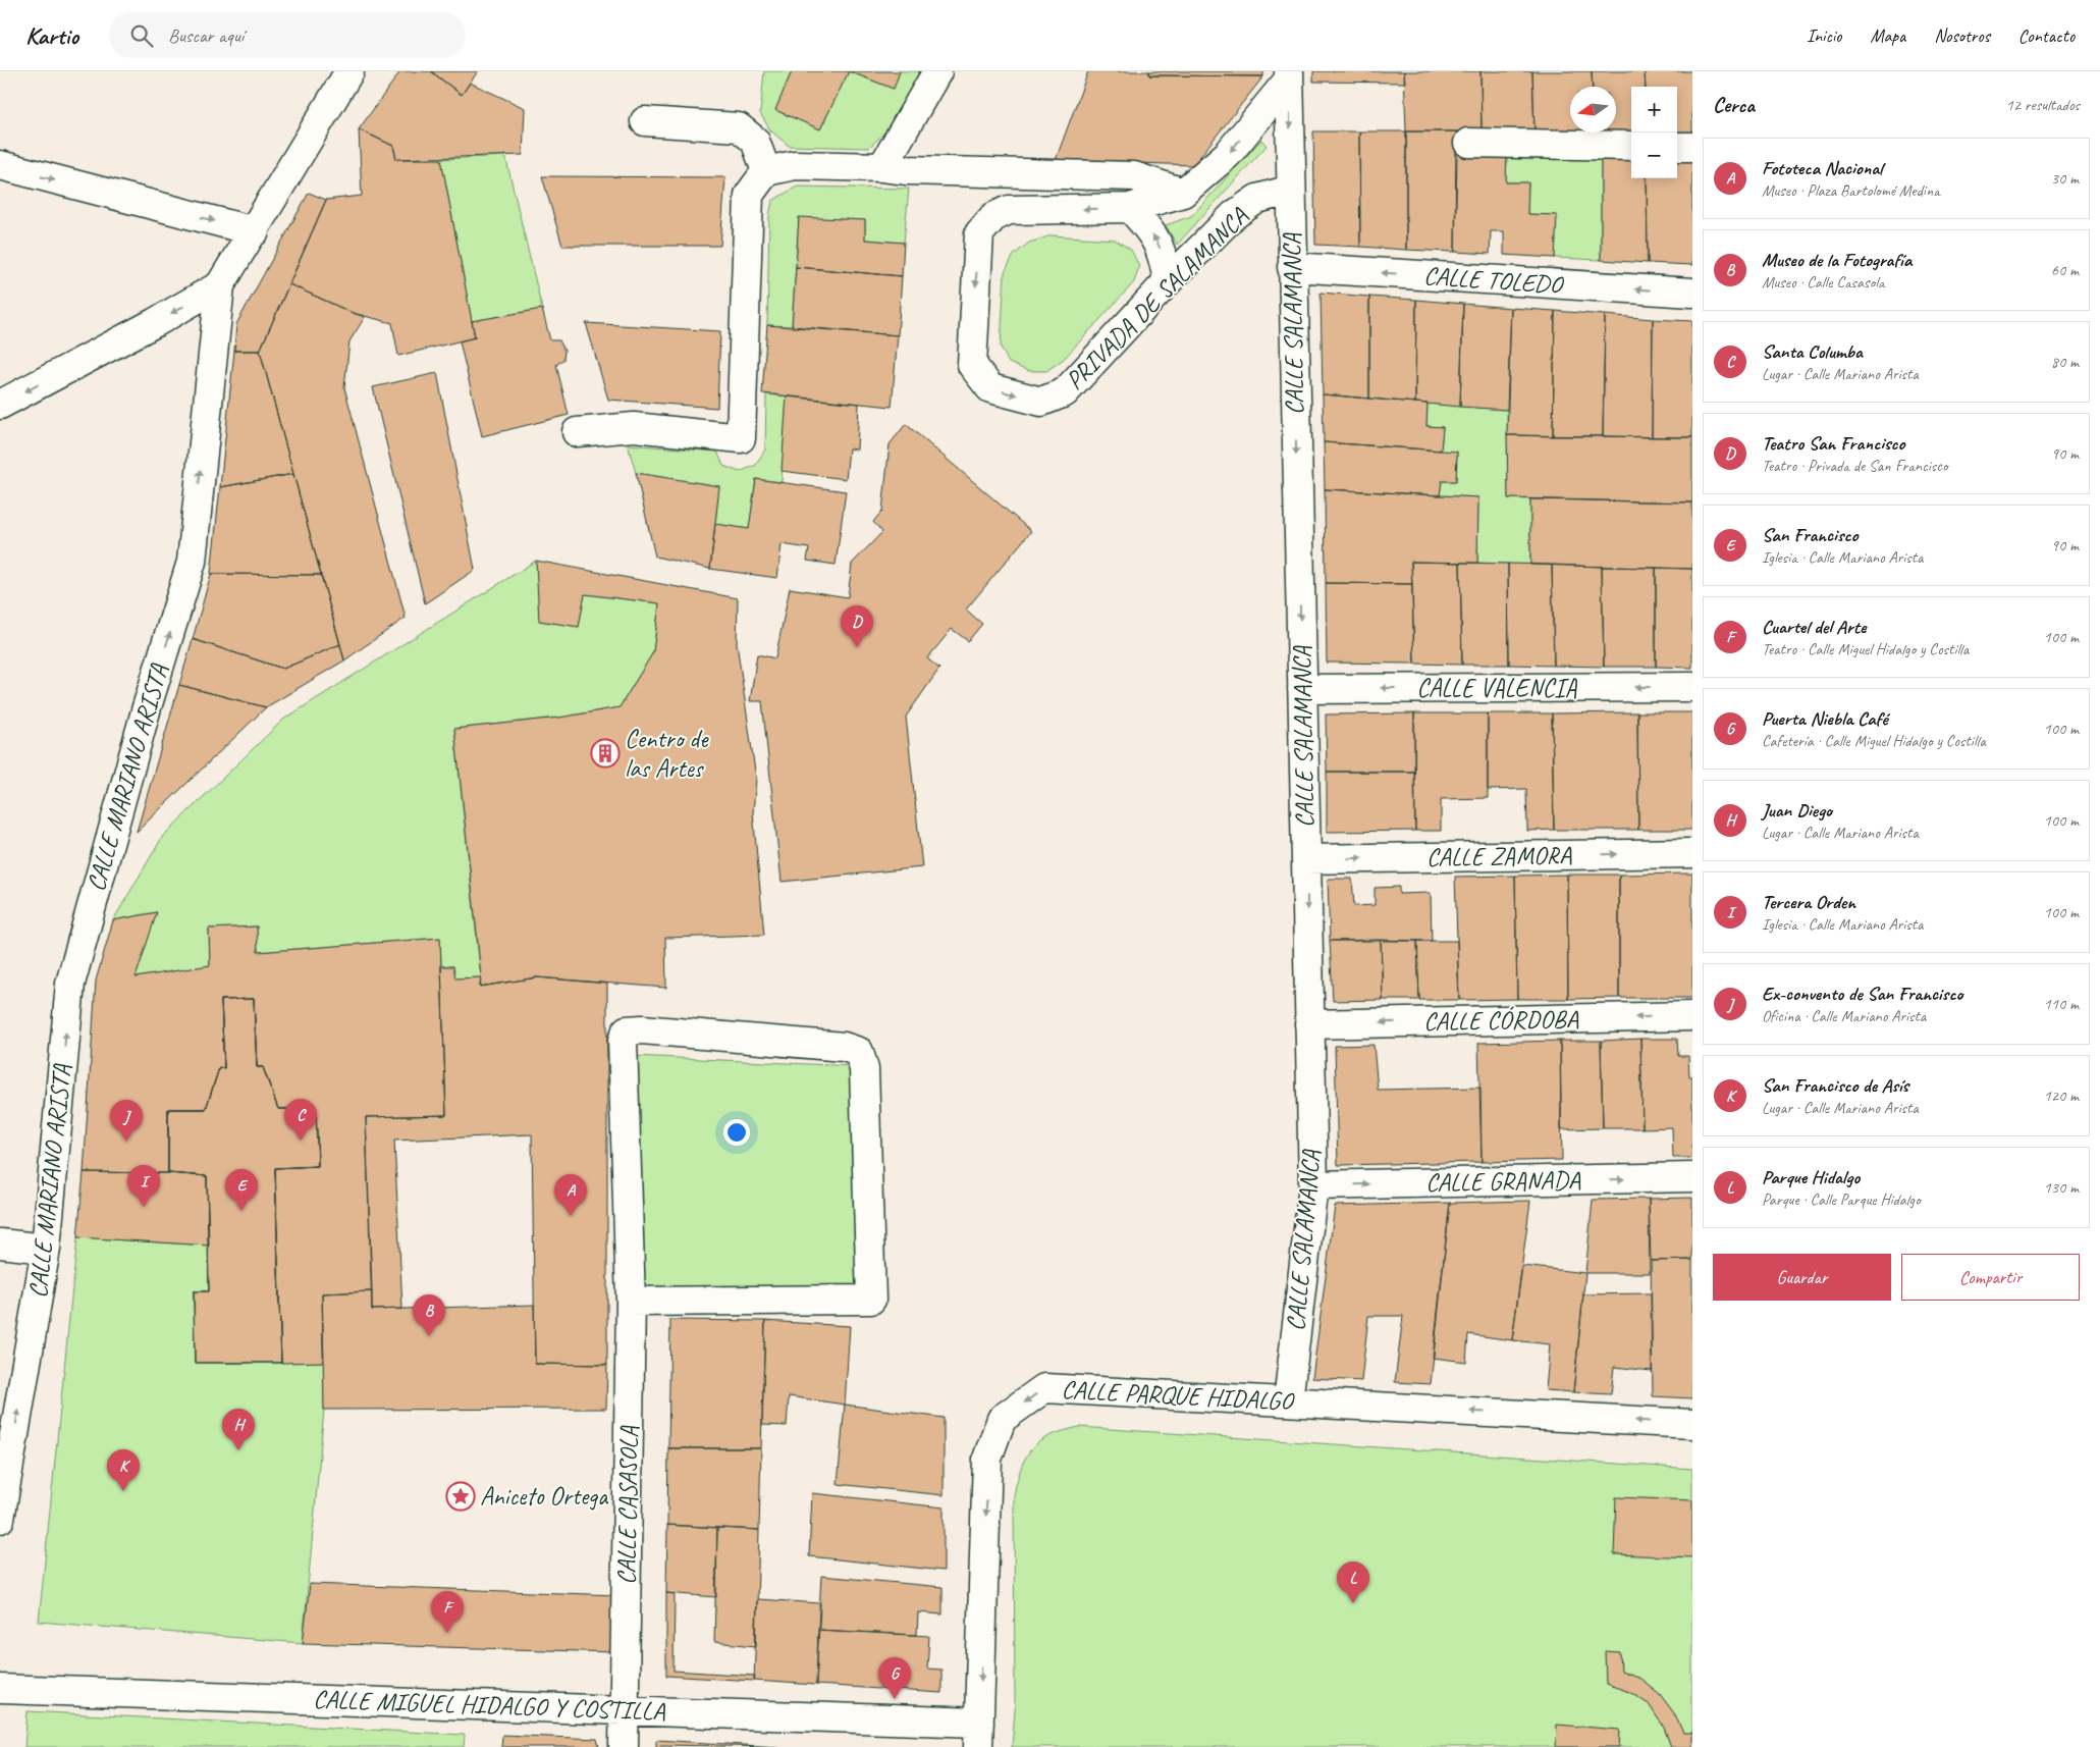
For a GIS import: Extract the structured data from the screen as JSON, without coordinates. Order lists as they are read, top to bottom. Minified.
{"streets":{"street":["CALLE TOLEDO","PRIVADA DE SALAMANCA","CALLE SALAMANCA","CALLE VALENCIA","CALLE MARIANO ARISTA","CALLE ZAMORA","CALLE CÓRDOBA","CALLE GRANADA","CALLE PARQUE HIDALGO","CALLE CASASOLA","CALLE MIGUEL HIDALGO Y COSTILLA"]},"crossings":[["CALLE TOLEDO","CALLE SALAMANCA"],["PRIVADA DE SALAMANCA","CALLE SALAMANCA"],["CALLE SALAMANCA","CALLE VALENCIA"],["CALLE SALAMANCA","CALLE ZAMORA"],["CALLE SALAMANCA","CALLE CÓRDOBA"],["CALLE SALAMANCA","CALLE GRANADA"],["CALLE SALAMANCA","CALLE PARQUE HIDALGO"],["CALLE PARQUE HIDALGO","CALLE MIGUEL HIDALGO Y COSTILLA"],["CALLE CASASOLA","CALLE MIGUEL HIDALGO Y COSTILLA"]],"one_way":["CALLE SALAMANCA","CALLE VALENCIA","CALLE MARIANO ARISTA","CALLE ZAMORA","CALLE CÓRDOBA","CALLE GRANADA"],"places":{"building":["Centro de las Artes"],"place":["Aniceto Ortega"]},"north":"left","page":{"header":"Kartio","search":"Buscar aquí","nav":["Inicio","Mapa","Nosotros","Contacto"],"heading":["Cerca","12 resultados"],"map_buttons":["+","−"],"list":[{"mark":"A","name":"Fototeca Nacional","note":"Museo · Plaza Bartolomé Medina","value":"30 m"},{"mark":"B","name":"Museo de la Fotografía","note":"Museo · Calle Casasola","value":"60 m"},{"mark":"C","name":"Santa Columba","note":"Lugar · Calle Mariano Arista","value":"80 m"},{"mark":"D","name":"Teatro San Francisco","note":"Teatro · Privada de San Francisco","value":"90 m"},{"mark":"E","name":"San Francisco","note":"Iglesia · Calle Mariano Arista","value":"90 m"},{"mark":"F","name":"Cuartel del Arte","note":"Teatro · Calle Miguel Hidalgo y Costilla","value":"100 m"},{"mark":"G","name":"Puerta Niebla Café","note":"Cafetería · Calle Miguel Hidalgo y Costilla","value":"100 m"},{"mark":"H","name":"Juan Diego","note":"Lugar · Calle Mariano Arista","value":"100 m"},{"mark":"I","name":"Tercera Orden","note":"Iglesia · Calle Mariano Arista","value":"100 m"},{"mark":"J","name":"Ex-convento de San Francisco","note":"Oficina · Calle Mariano Arista","value":"110 m"},{"mark":"K","name":"San Francisco de Asís","note":"Lugar · Calle Mariano Arista","value":"120 m"},{"mark":"L","name":"Parque Hidalgo","note":"Parque · Calle Parque Hidalgo","value":"130 m"}],"pins":["D","C","J","I","E","A","B","H","K","L","F","G"],"buttons":["Guardar","Compartir"]}}
